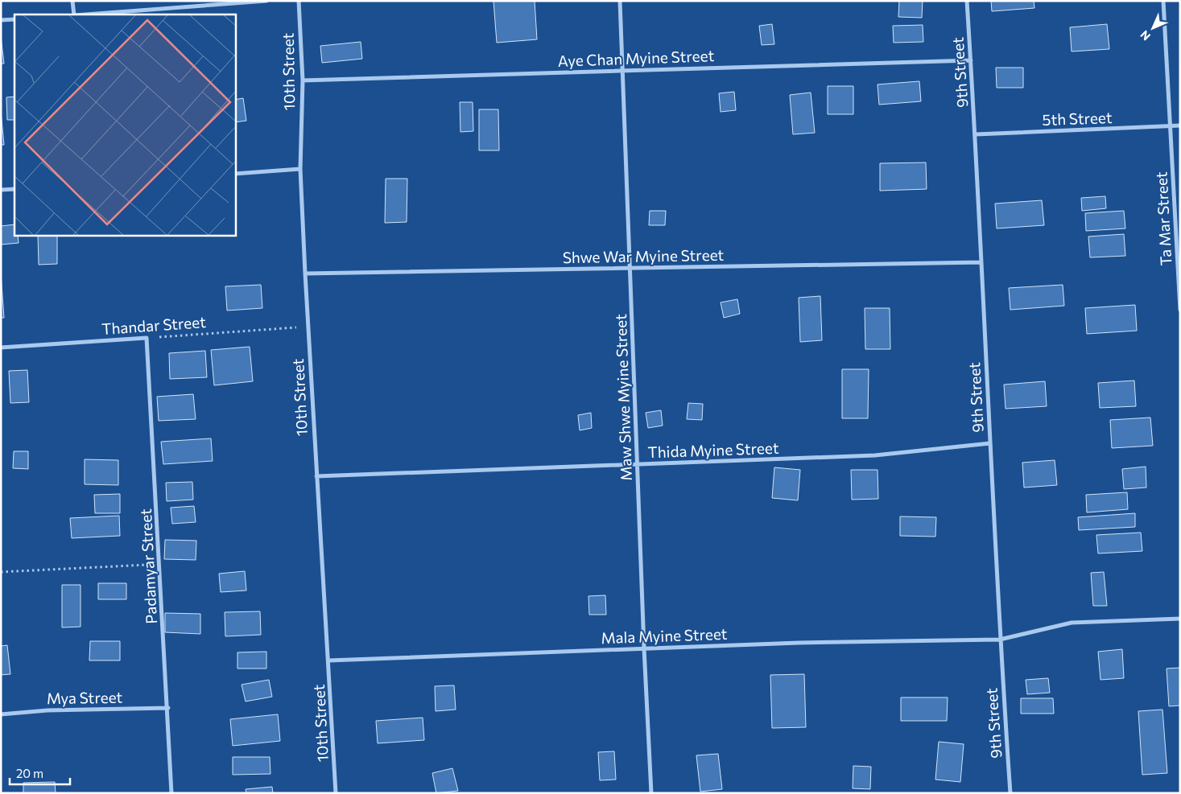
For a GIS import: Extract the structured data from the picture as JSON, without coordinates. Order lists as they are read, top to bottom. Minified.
{"streets":{"street":["Aye Chan Myine Street","10th Street","9th Street","5th Street","Ta Mar Street","Shwe War Myine Street","Thandar Street","Maw Shwe Myine Street","Thida Myine Street","Padamyar Street","Mala Myine Street","Mya Street"]},"crossings":[["Aye Chan Myine Street","10th Street"],["Aye Chan Myine Street","9th Street"],["Aye Chan Myine Street","Maw Shwe Myine Street"],["10th Street","Shwe War Myine Street"],["10th Street","Thandar Street"],["10th Street","Thida Myine Street"],["10th Street","Mala Myine Street"],["9th Street","5th Street"],["9th Street","Shwe War Myine Street"],["9th Street","Thida Myine Street"],["9th Street","Mala Myine Street"],["5th Street","Ta Mar Street"],["Shwe War Myine Street","Maw Shwe Myine Street"],["Thandar Street","Padamyar Street"],["Maw Shwe Myine Street","Thida Myine Street"],["Maw Shwe Myine Street","Mala Myine Street"],["Padamyar Street","Mya Street"]],"scale_bar":"20 m","north":"bottom left"}
